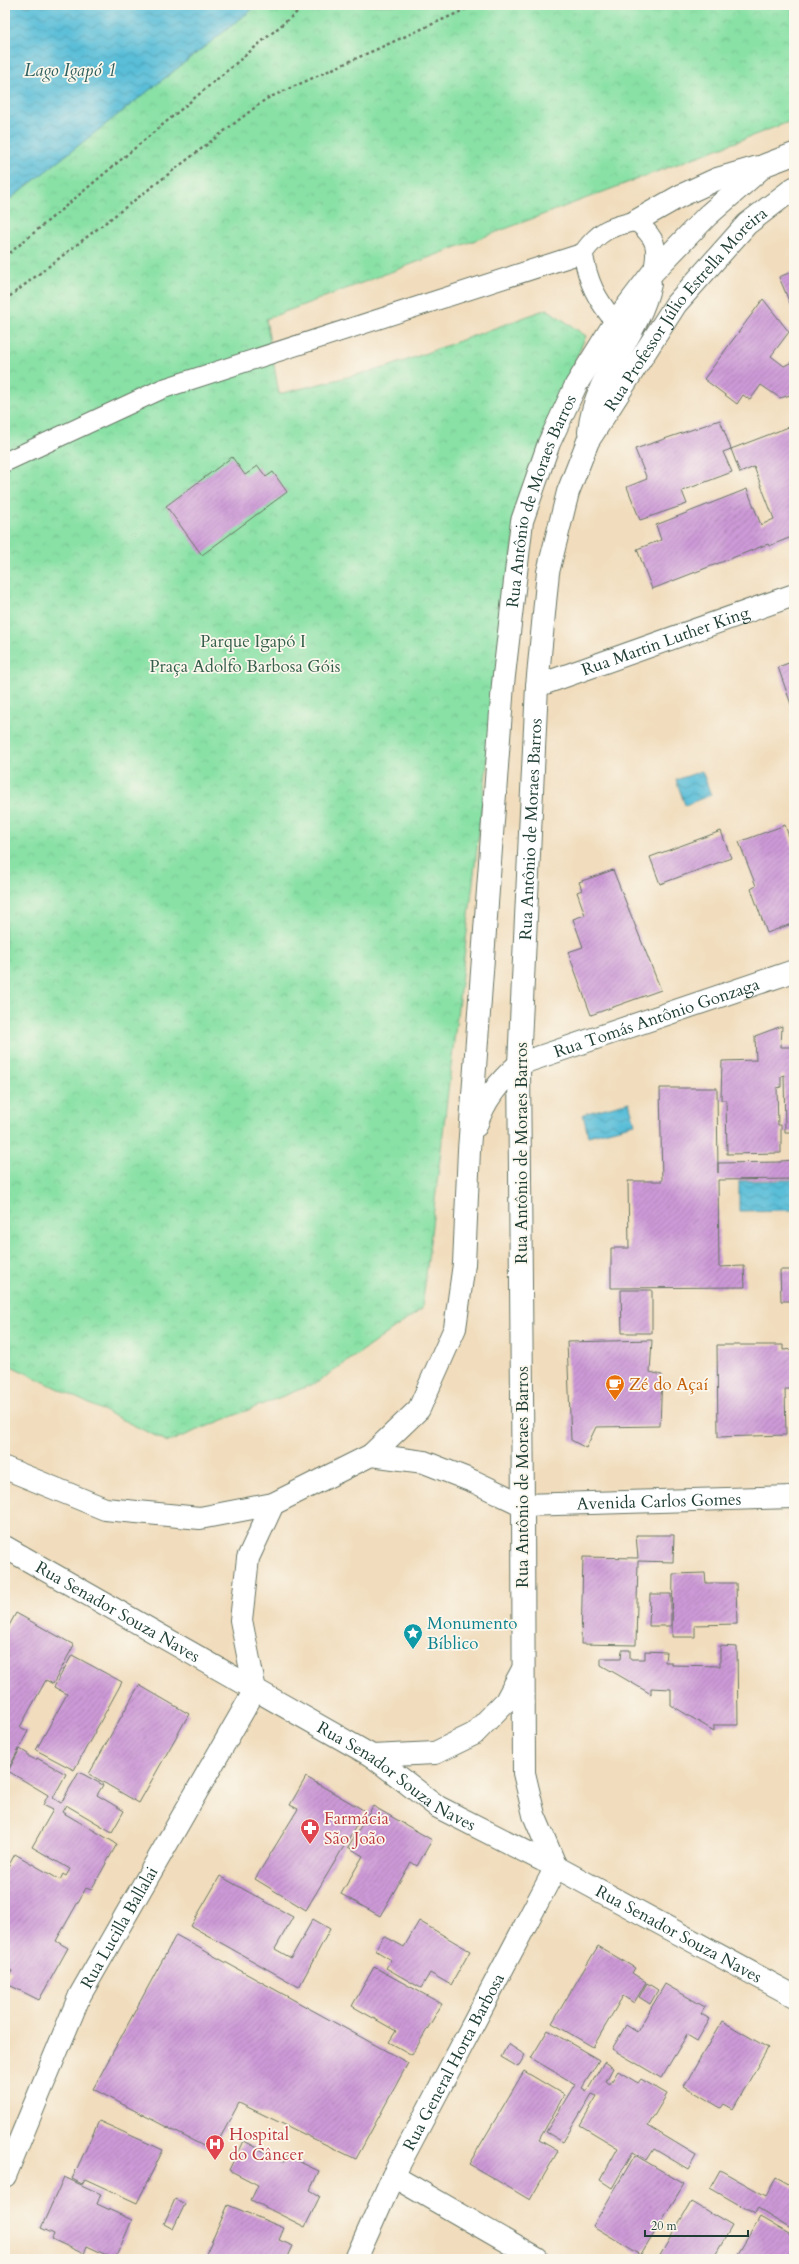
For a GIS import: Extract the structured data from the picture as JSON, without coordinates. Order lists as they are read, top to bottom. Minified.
{"streets":{"street":["Rua Professor Júlio Estrella Moreira","Rua Antônio de Moraes Barros","Rua Martin Luther King","Rua Tomás Antônio Gonzaga","Avenida Carlos Gomes","Rua Senador Souza Naves","Rua Lucilla Ballalai","Rua General Horta Barbosa"]},"crossings":[["Rua Professor Júlio Estrella Moreira","Rua Antônio de Moraes Barros"],["Rua Antônio de Moraes Barros","Rua Martin Luther King"],["Rua Antônio de Moraes Barros","Rua Tomás Antônio Gonzaga"],["Rua Antônio de Moraes Barros","Avenida Carlos Gomes"],["Rua Antônio de Moraes Barros","Rua Senador Souza Naves"],["Rua Antônio de Moraes Barros","Rua General Horta Barbosa"],["Rua Senador Souza Naves","Rua Lucilla Ballalai"],["Rua Senador Souza Naves","Rua General Horta Barbosa"]],"water":["Lago Igapó 1"],"parks":["Parque Igapó I","Praça Adolfo Barbosa Góis"],"places":{"cafe":["Zé do Açaí"],"place":["Monumento Bíblico"],"pharmacy":["Farmácia São João"],"hospital":["Hospital do Câncer"]},"scale_bar":"20 m"}
